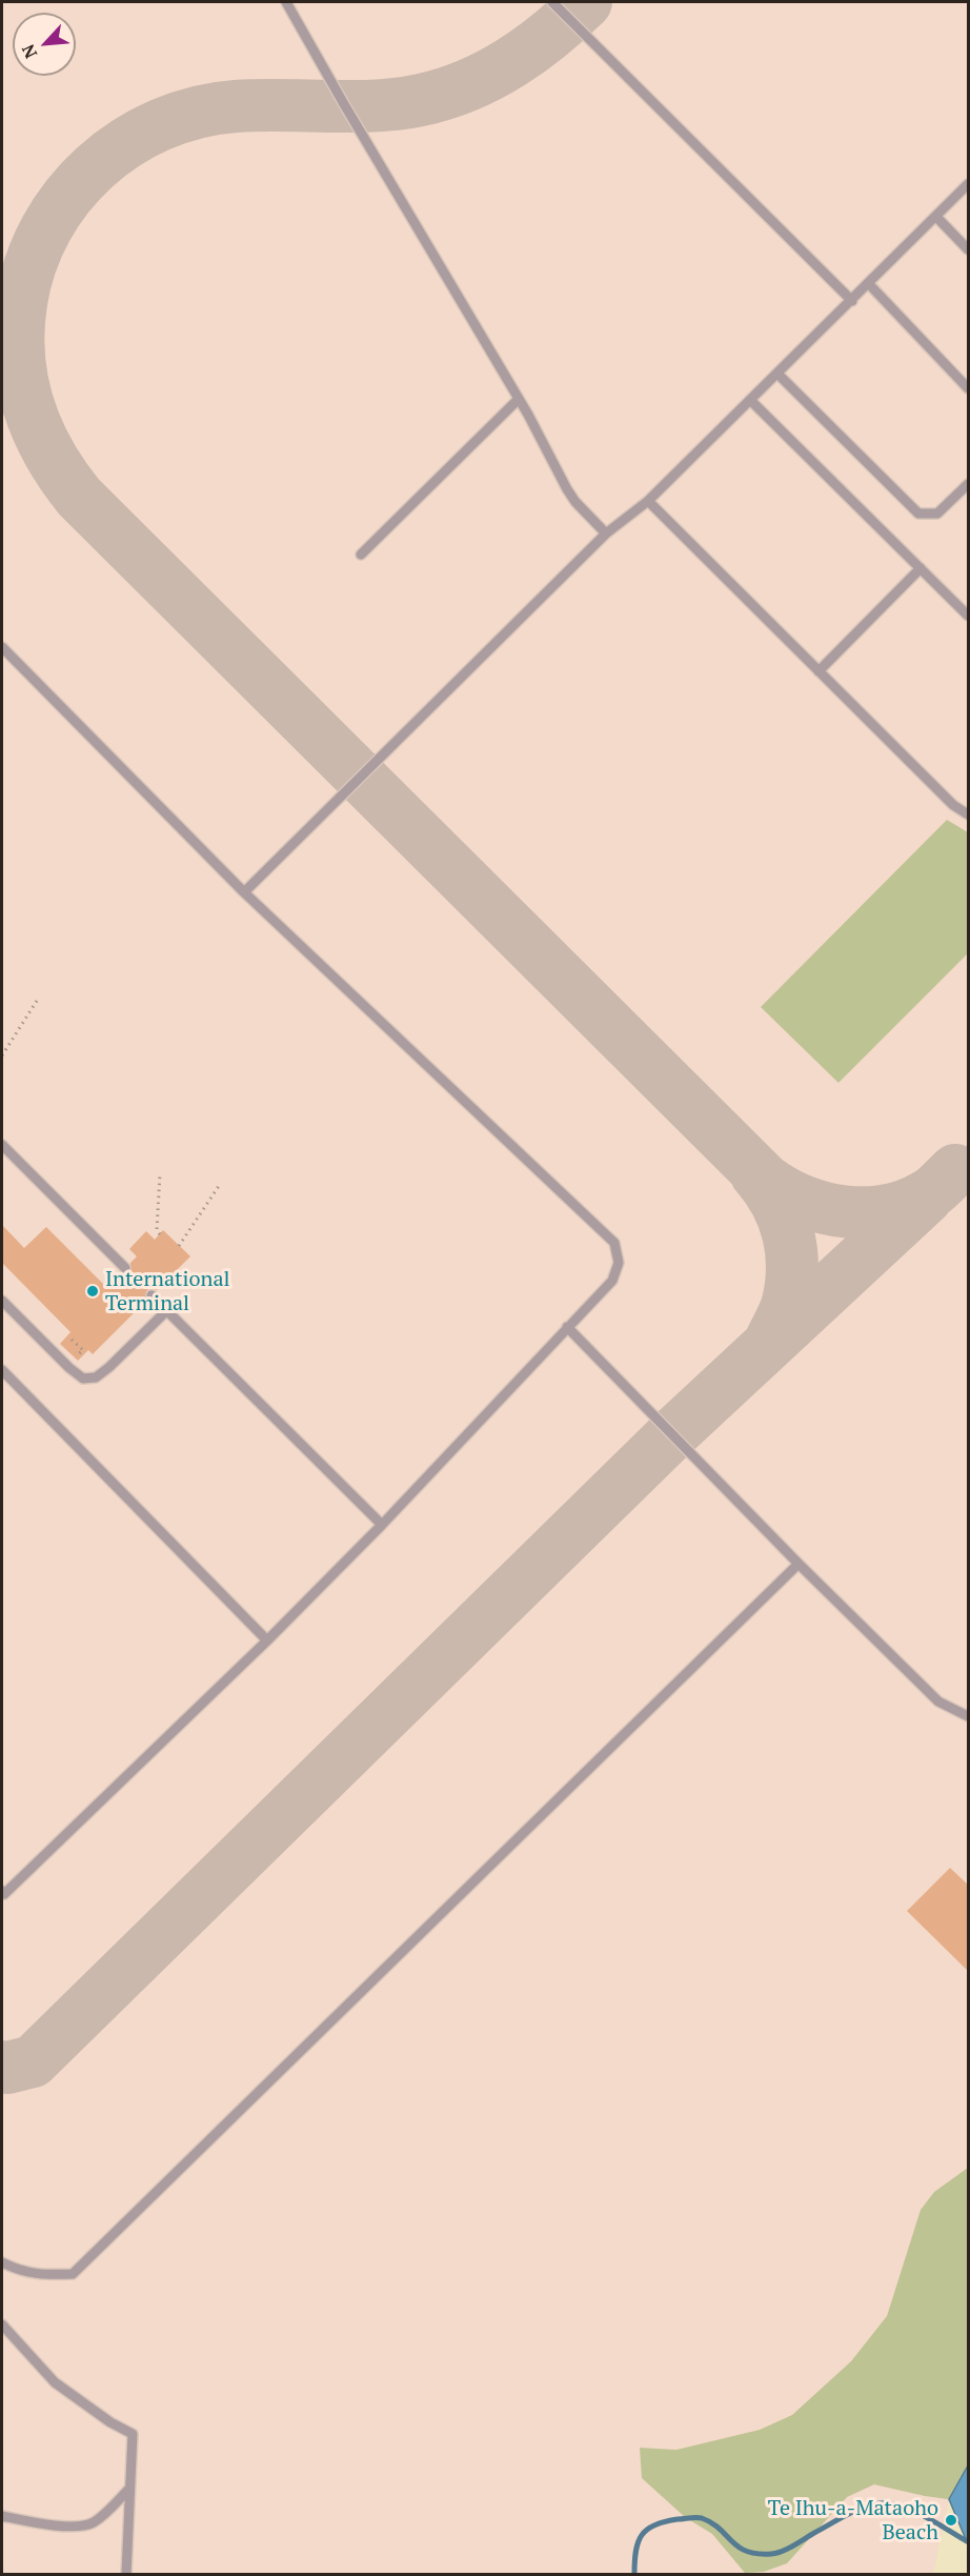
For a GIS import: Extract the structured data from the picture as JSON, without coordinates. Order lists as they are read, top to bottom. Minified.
{"places":["International Terminal","Te Ihu-a-Mataoho Beach"],"north":"bottom left"}
